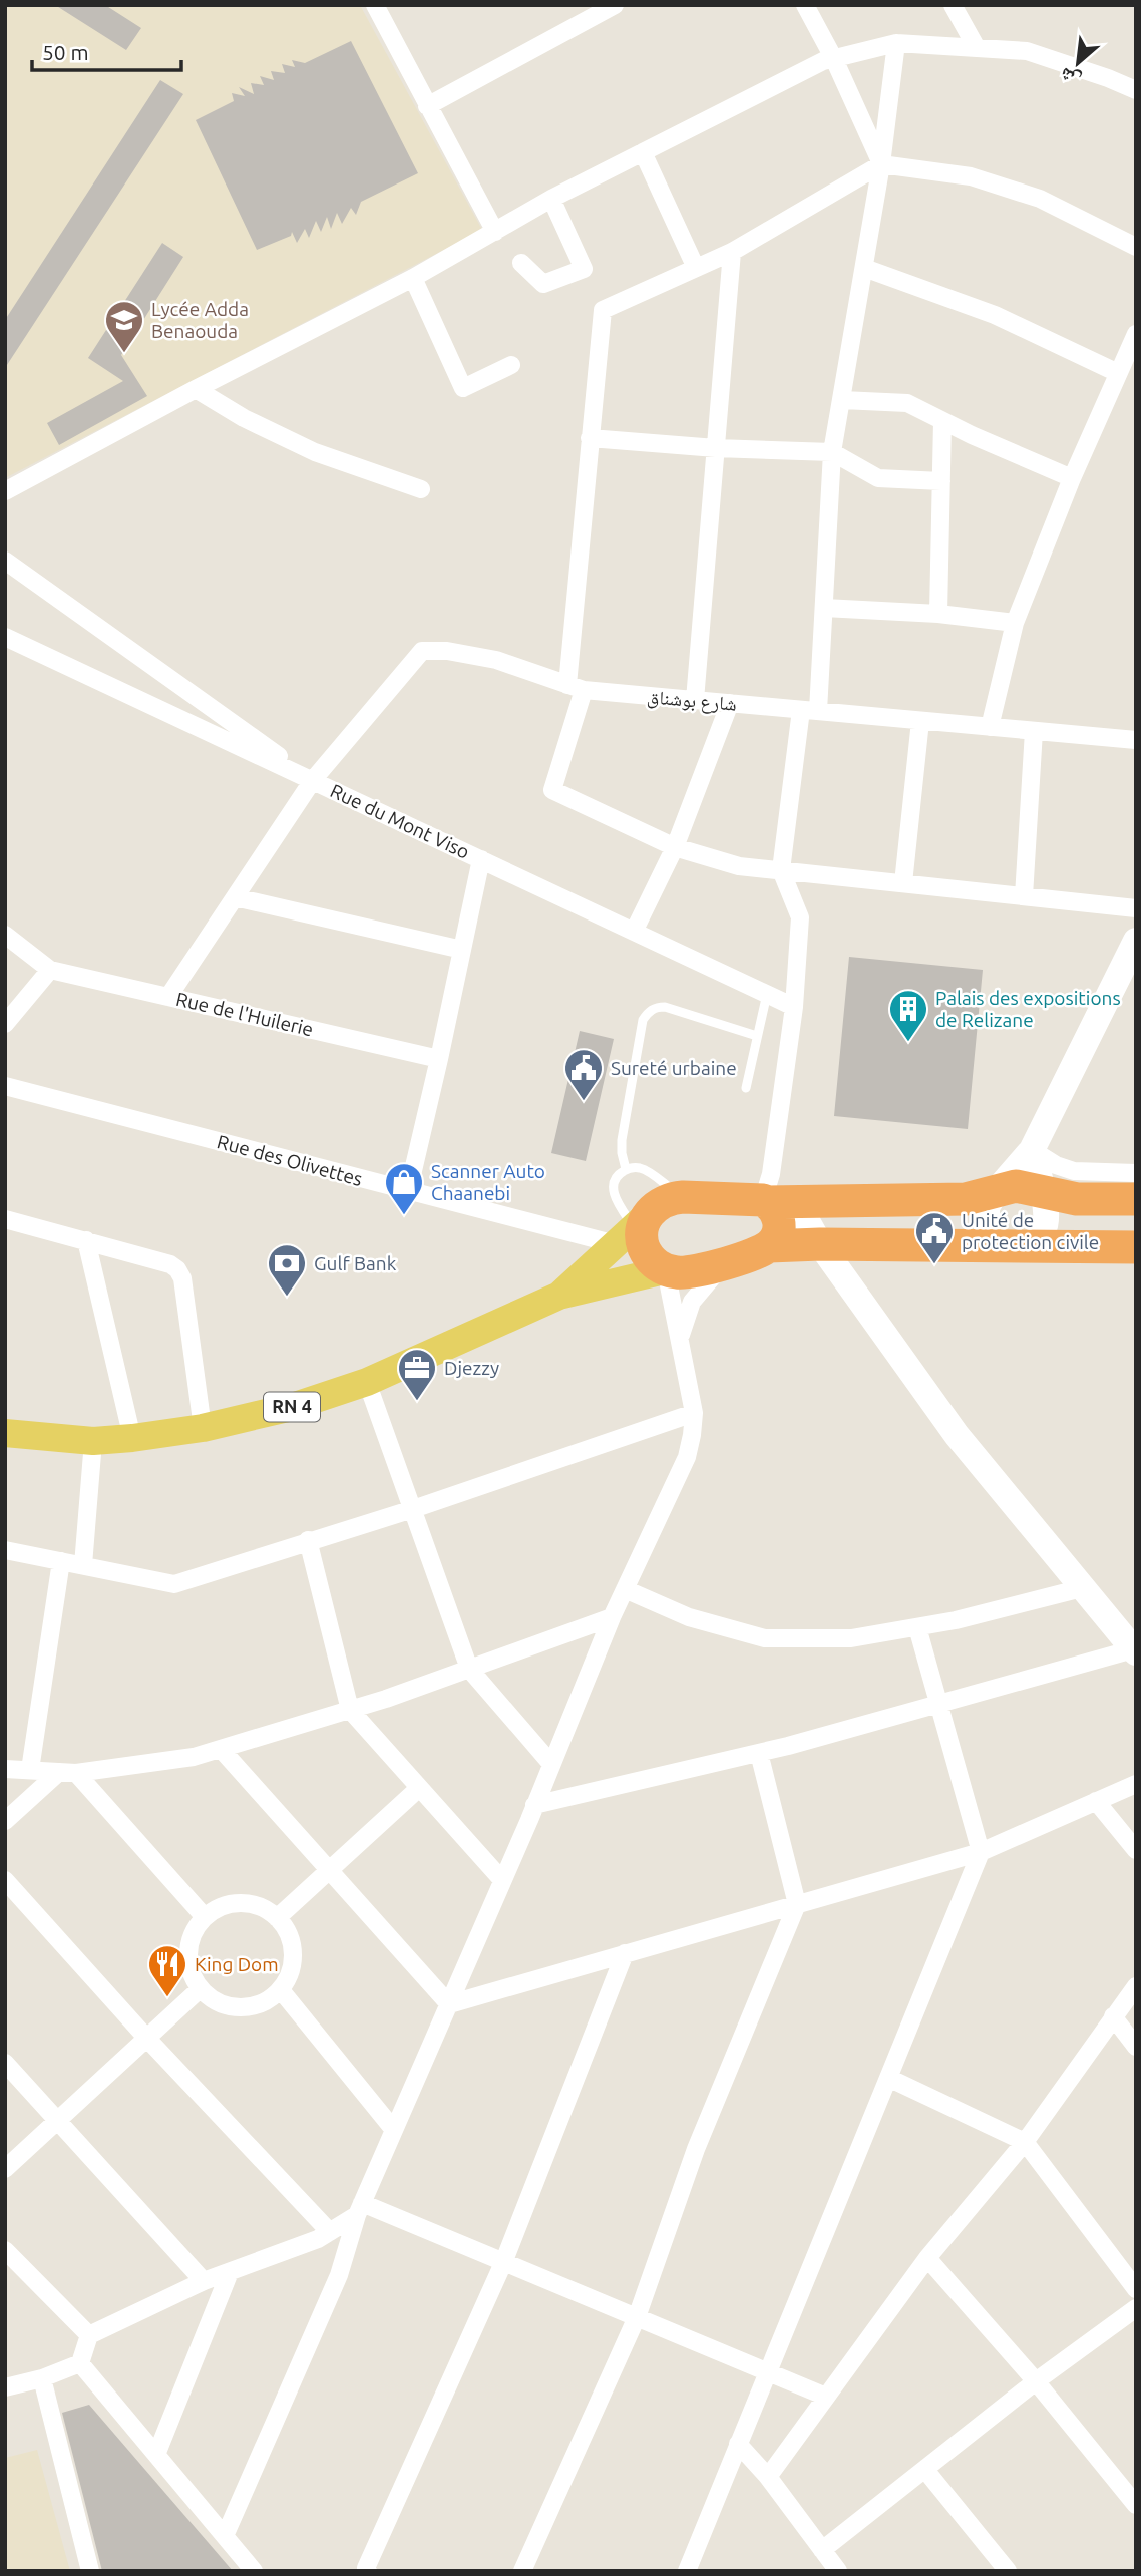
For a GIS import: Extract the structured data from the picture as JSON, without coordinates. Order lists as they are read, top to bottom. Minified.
{"streets":{"main road":["RN 4"],"street":["شارع بوشناق","Rue du Mont Viso","Rue de l'Huilerie","Rue des Olivettes"]},"crossings":[["شارع بوشناق","Rue du Mont Viso"],["Rue des Olivettes","RN 4"]],"places":{"school or university":["Lycée Adda Benaouda"],"building":["Palais des expositions de Relizane"],"public building":["Sureté urbaine","Unité de protection civile"],"shop":["Scanner Auto Chaanebi"],"bank":["Gulf Bank"],"office":["Djezzy"],"restaurant":["King Dom"]},"scale_bar":"50 m","north":"bottom left"}
